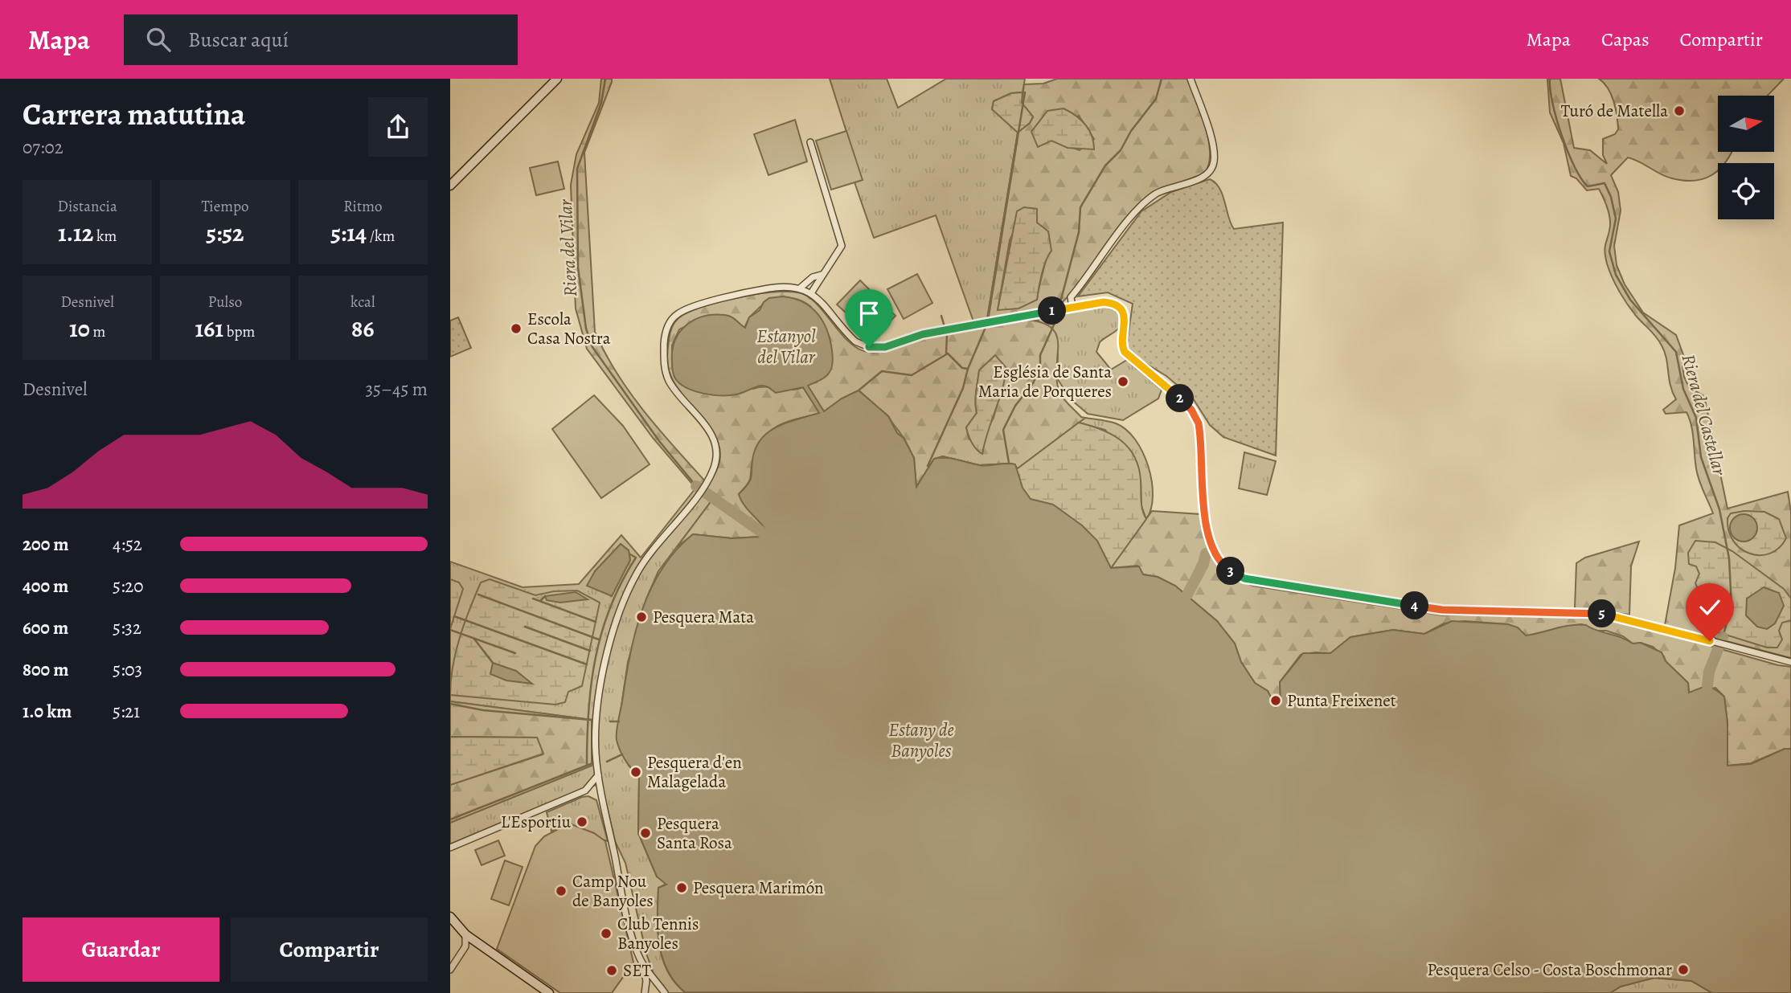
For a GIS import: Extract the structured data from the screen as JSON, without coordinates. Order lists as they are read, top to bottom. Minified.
{"water":["Riera del Vilar","Estanyol del Vilar","Riera del Castellar","Estany de Banyoles"],"places":["Turó de Matella","Escola Casa Nostra","Església de Santa Maria de Porqueres","Pesquera Mata","Punta Freixenet","Pesquera d'en Malagelada","L'Esportiu","Pesquera Santa Rosa","Pesquera Marimón","Camp Nou de Banyoles","Club Tennis Banyoles","Pesquera Celso - Costa Boschmonar","SET"],"north":"right","page":{"header":"Mapa","search":"Buscar aquí","nav":["Mapa","Capas","Compartir"],"heading":["Carrera matutina","07:02"],"stats":[["Distancia","1.12 km"],["Tiempo","5:52"],["Ritmo","5:14 /km"],["Desnivel","10 m"],["Pulso","161 bpm"],["kcal","86"]],"pins":["1","2","3","4","5"],"chart":["Desnivel","35–45 m"],"list":[{"name":"200 m","note":"4:52"},{"name":"400 m","note":"5:20"},{"name":"600 m","note":"5:32"},{"name":"800 m","note":"5:03"},{"name":"1.0 km","note":"5:21"}],"buttons":["Guardar","Compartir"]}}
